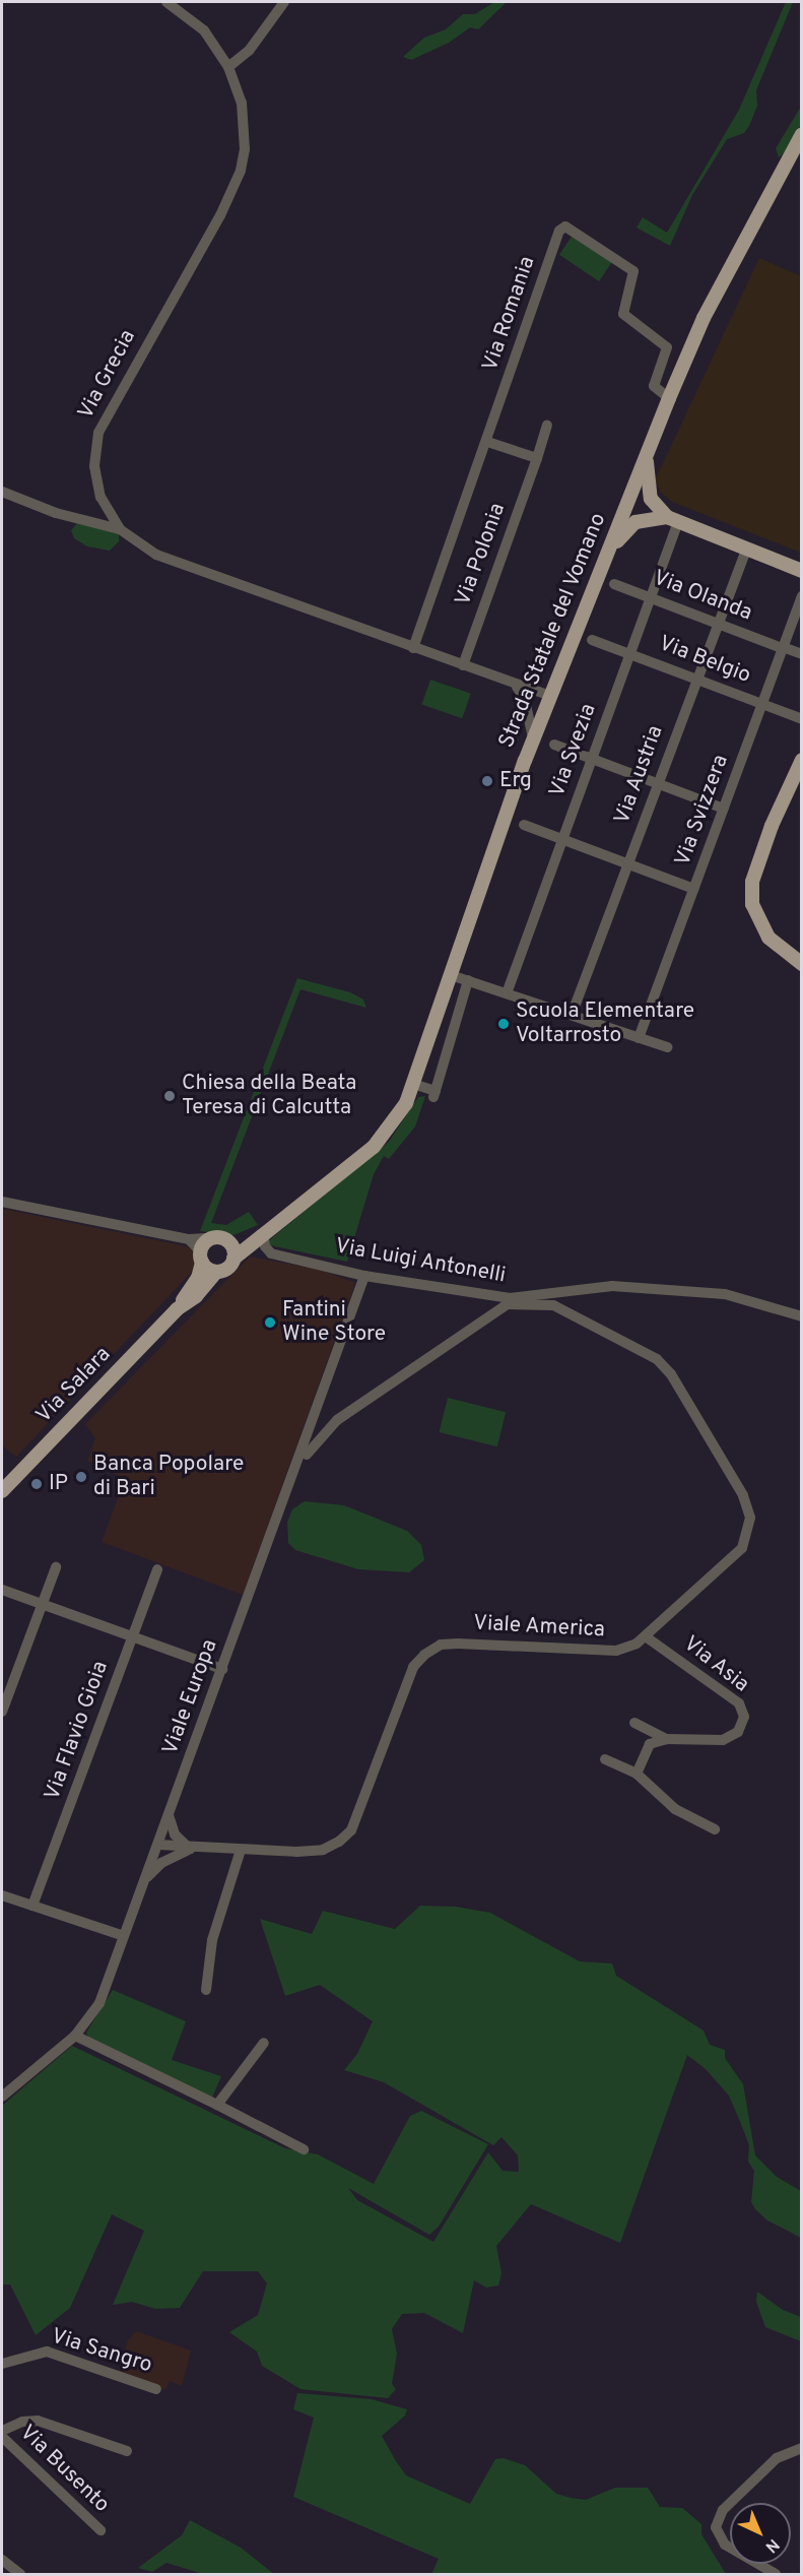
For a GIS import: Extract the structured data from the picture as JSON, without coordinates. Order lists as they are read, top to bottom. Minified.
{"streets":{"main road":["Strada Statale del Vomano","Via Salara"],"street":["Via Romania","Via Grecia","Via Polonia","Via Olanda","Via Belgio","Via Svezia","Via Austria","Via Svizzera","Via Luigi Antonelli","Viale America","Via Asia","Viale Europa","Via Flavio Gioia","Via Sangro","Via Busento"]},"crossings":[["Via Romania","Via Grecia"],["Via Romania","Strada Statale del Vomano"],["Via Grecia","Via Polonia"],["Via Grecia","Strada Statale del Vomano"],["Via Olanda","Via Svezia"],["Via Olanda","Via Austria"],["Via Olanda","Via Svizzera"],["Strada Statale del Vomano","Via Luigi Antonelli"],["Strada Statale del Vomano","Via Salara"],["Via Belgio","Via Svezia"],["Via Belgio","Via Austria"],["Via Belgio","Via Svizzera"],["Via Luigi Antonelli","Viale America"],["Via Luigi Antonelli","Viale Europa"],["Viale America","Via Asia"],["Viale America","Viale Europa"]],"places":["Erg","Scuola Elementare Voltarrosto","Chiesa della Beata Teresa di Calcutta","Fantini Wine Store","Banca Popolare di Bari","IP"],"north":"bottom right"}
